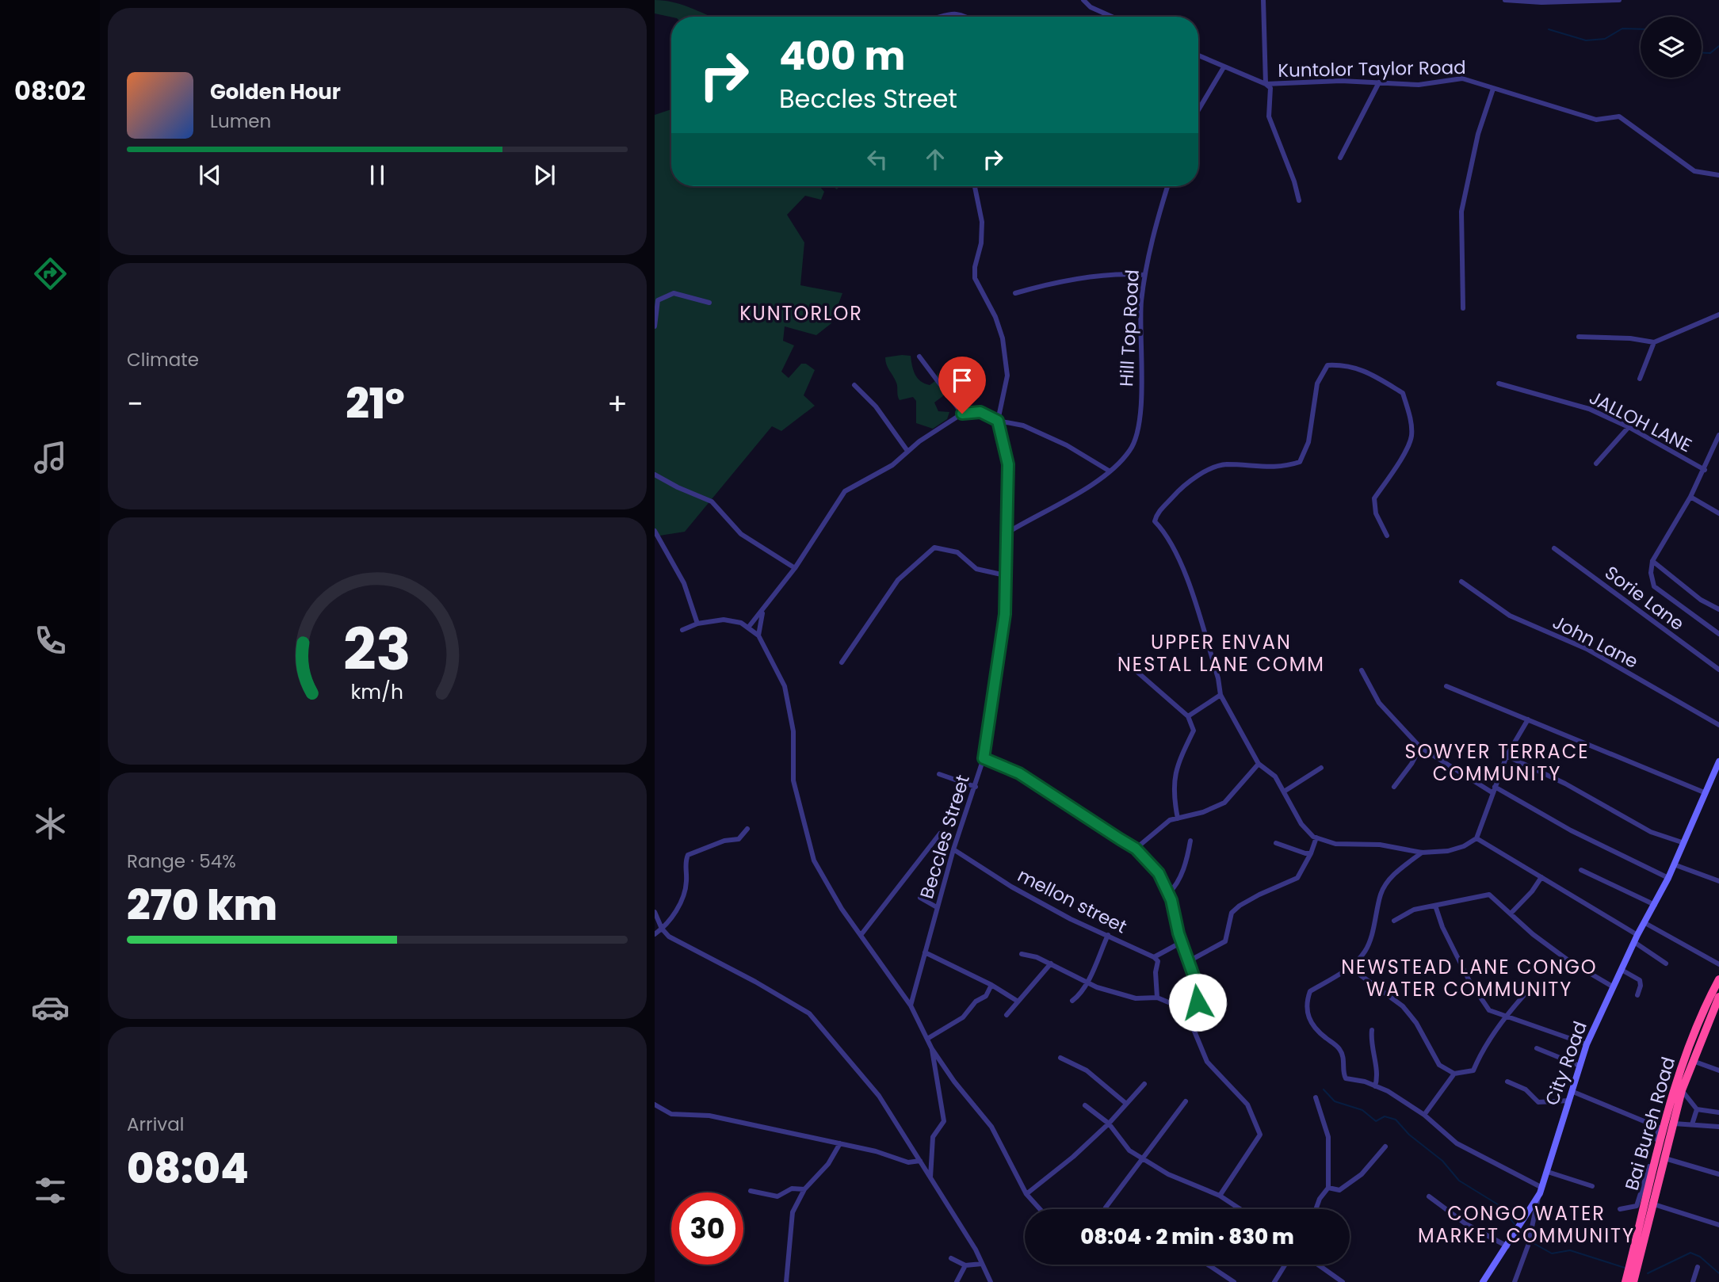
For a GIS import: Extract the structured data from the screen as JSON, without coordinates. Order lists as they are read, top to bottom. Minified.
{"streets":{"highway":["Bai Bureh Road"],"main road":["City Road"],"street":["Kuntolor Taylor Road","Hill Top Road","JALLOH LANE","Sorie Lane","John Lane","Beccles Street","mellon street"]},"crossings":[["Hill Top Road","Beccles Street"],["Beccles Street","mellon street"]],"districts":["KUNTORLOR","UPPER ENVAN NESTAL LANE COMM","SOWYER TERRACE COMMUNITY","NEWSTEAD LANE CONGO WATER COMMUNITY","CONGO WATER MARKET COMMUNITY"],"page":{"tabs":"08:02","turn":["400 m","Beccles Street"],"song":["Golden Hour","Lumen"],"tile":["Climate",["Range · 54%","270 km"],["Arrival","08:04"]],"heat":["−","21°","+"],"limit":"30","trip":"08:04 · 2 min · 830 m","gauge":["23","km/h"]}}
